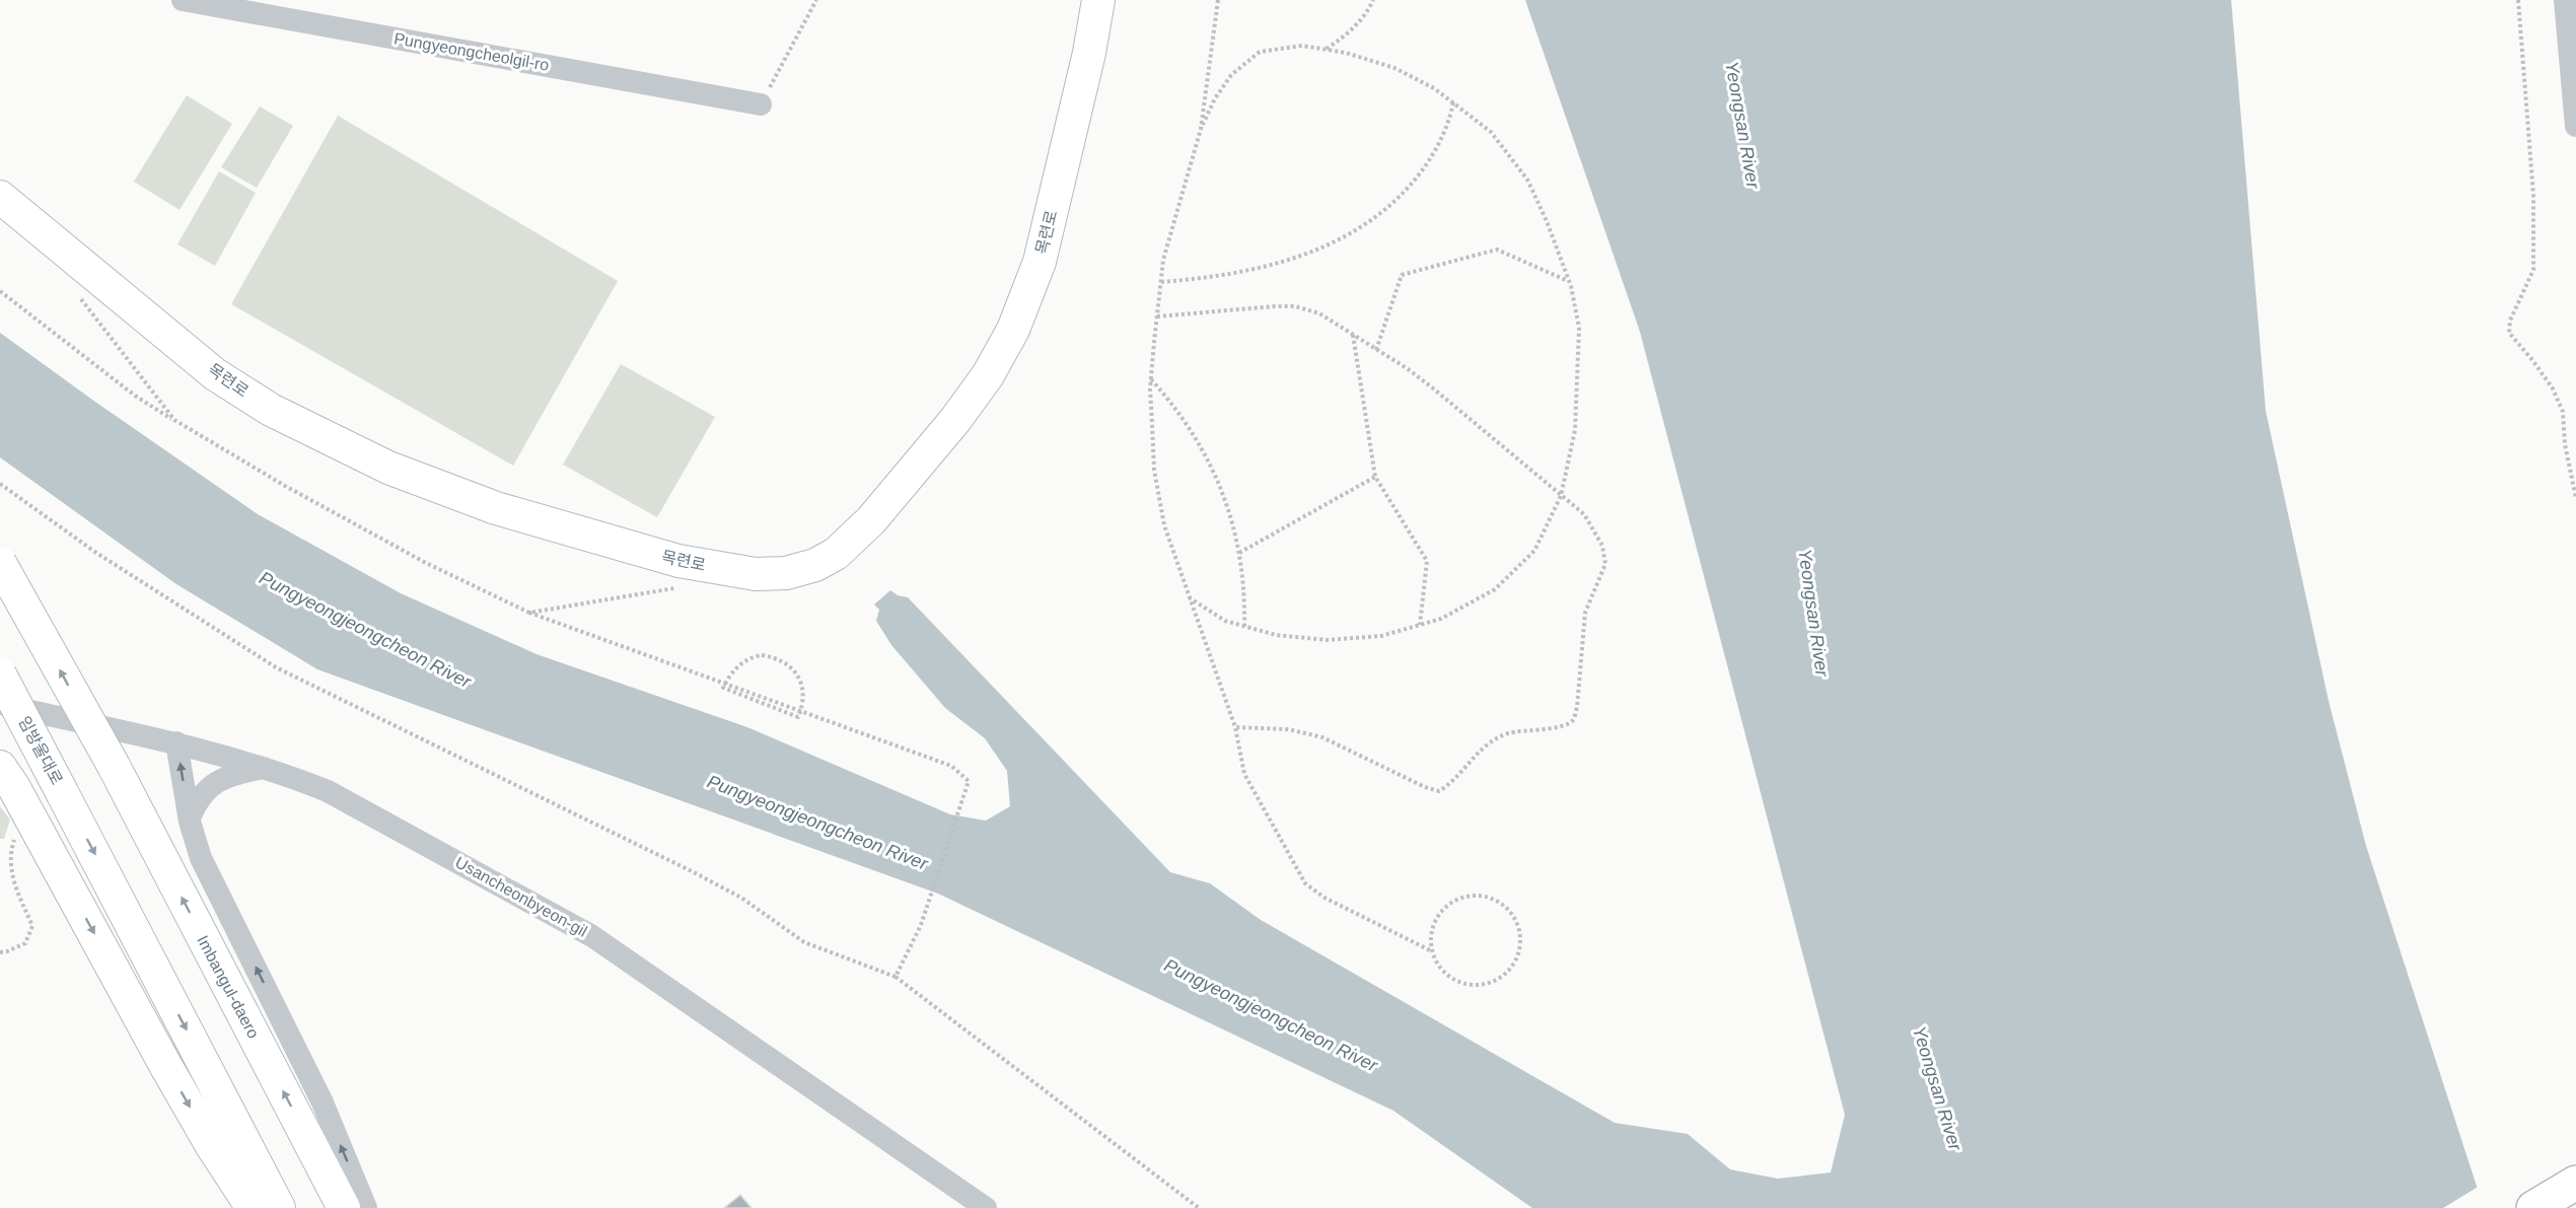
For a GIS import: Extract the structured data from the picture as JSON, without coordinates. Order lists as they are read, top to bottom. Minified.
{"streets":{"main road":["목련로","임방울대로","Imbangul-daero"],"street":["Pungyeongcheolgil-ro","Usancheonbyeon-gil"]},"water":["Yeongsan River","Pungyeongjeongcheon River"]}
